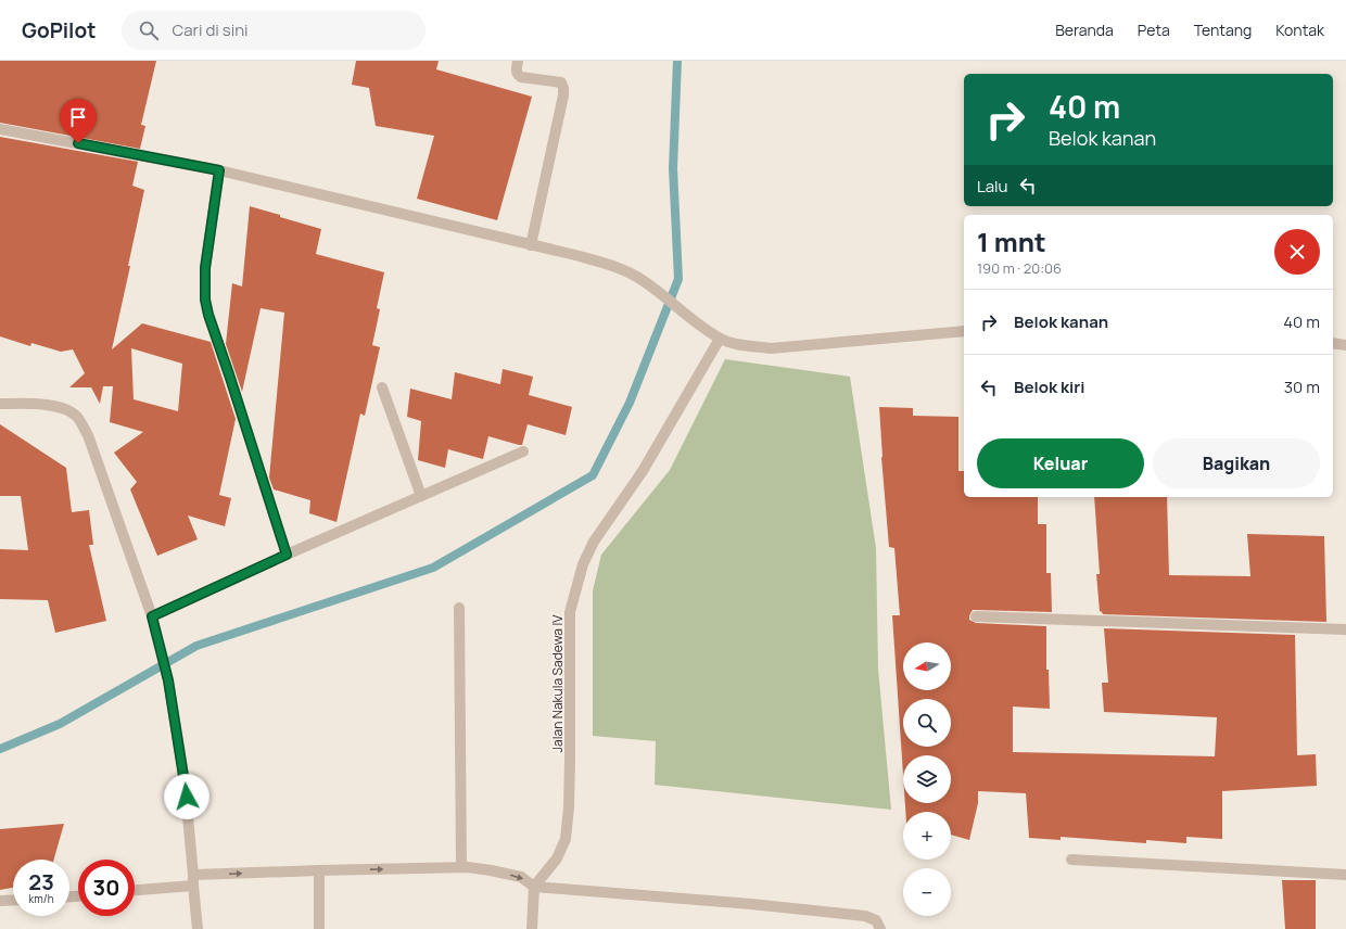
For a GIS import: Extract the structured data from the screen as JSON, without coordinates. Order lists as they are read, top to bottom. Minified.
{"streets":{"street":["Jalan Nakula Sadewa IV"]},"north":"left","page":{"header":"GoPilot","search":"Cari di sini","nav":["Beranda","Peta","Tentang","Kontak"],"turn":["40 m","Belok kanan"],"then":"Lalu","heading":["1 mnt","190 m · 20:06"],"list":[{"name":"Belok kanan","value":"40 m"},{"name":"Belok kiri","value":"30 m"}],"buttons":["Keluar","Bagikan"],"map_buttons":["+","−"],"speed":"23 km/h","limit":"30"}}
